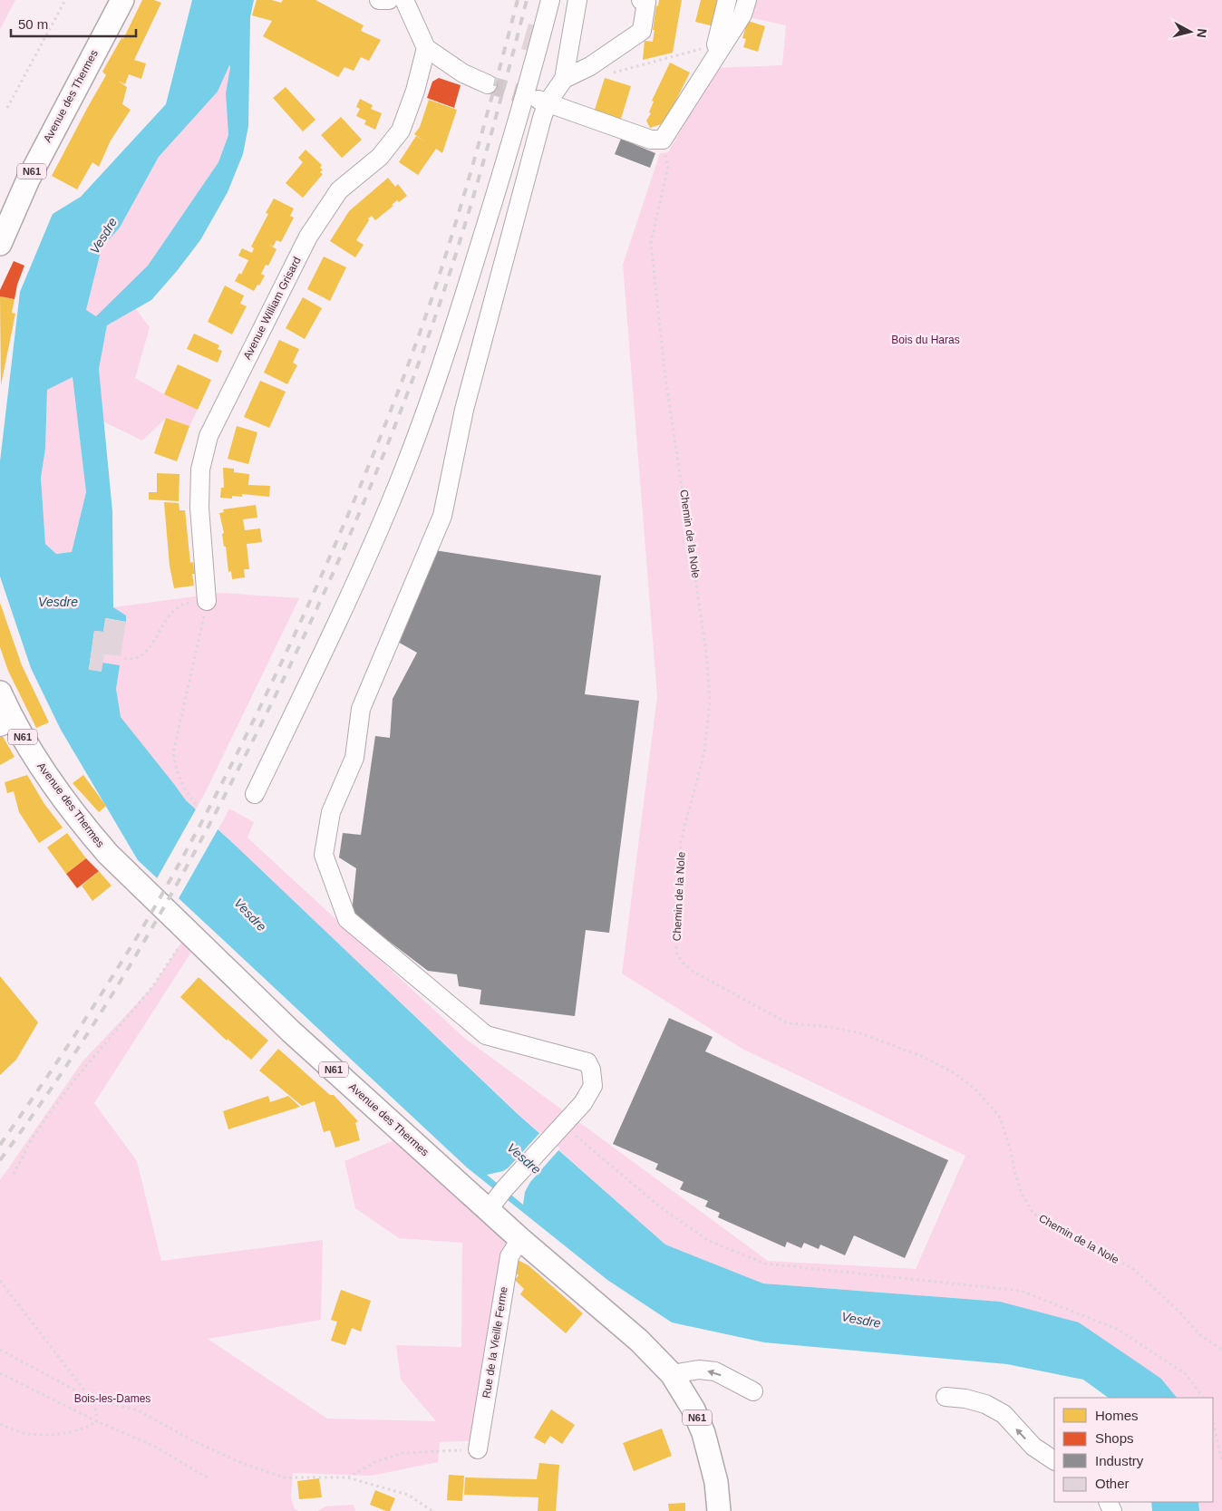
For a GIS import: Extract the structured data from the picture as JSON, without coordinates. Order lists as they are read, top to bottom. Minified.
{"streets":{"main road":["Avenue des Thermes","N61"],"street":["Avenue William Grisard","Rue de la Vieille Ferme"],"path":["Chemin de la Nole"]},"crossings":[["Avenue des Thermes","Rue de la Vieille Ferme"]],"water":["Vesdre"],"parks":["Bois du Haras","Bois-les-Dames"],"legend":["Homes","Shops","Industry","Other"],"scale_bar":"50 m","north":"right"}
